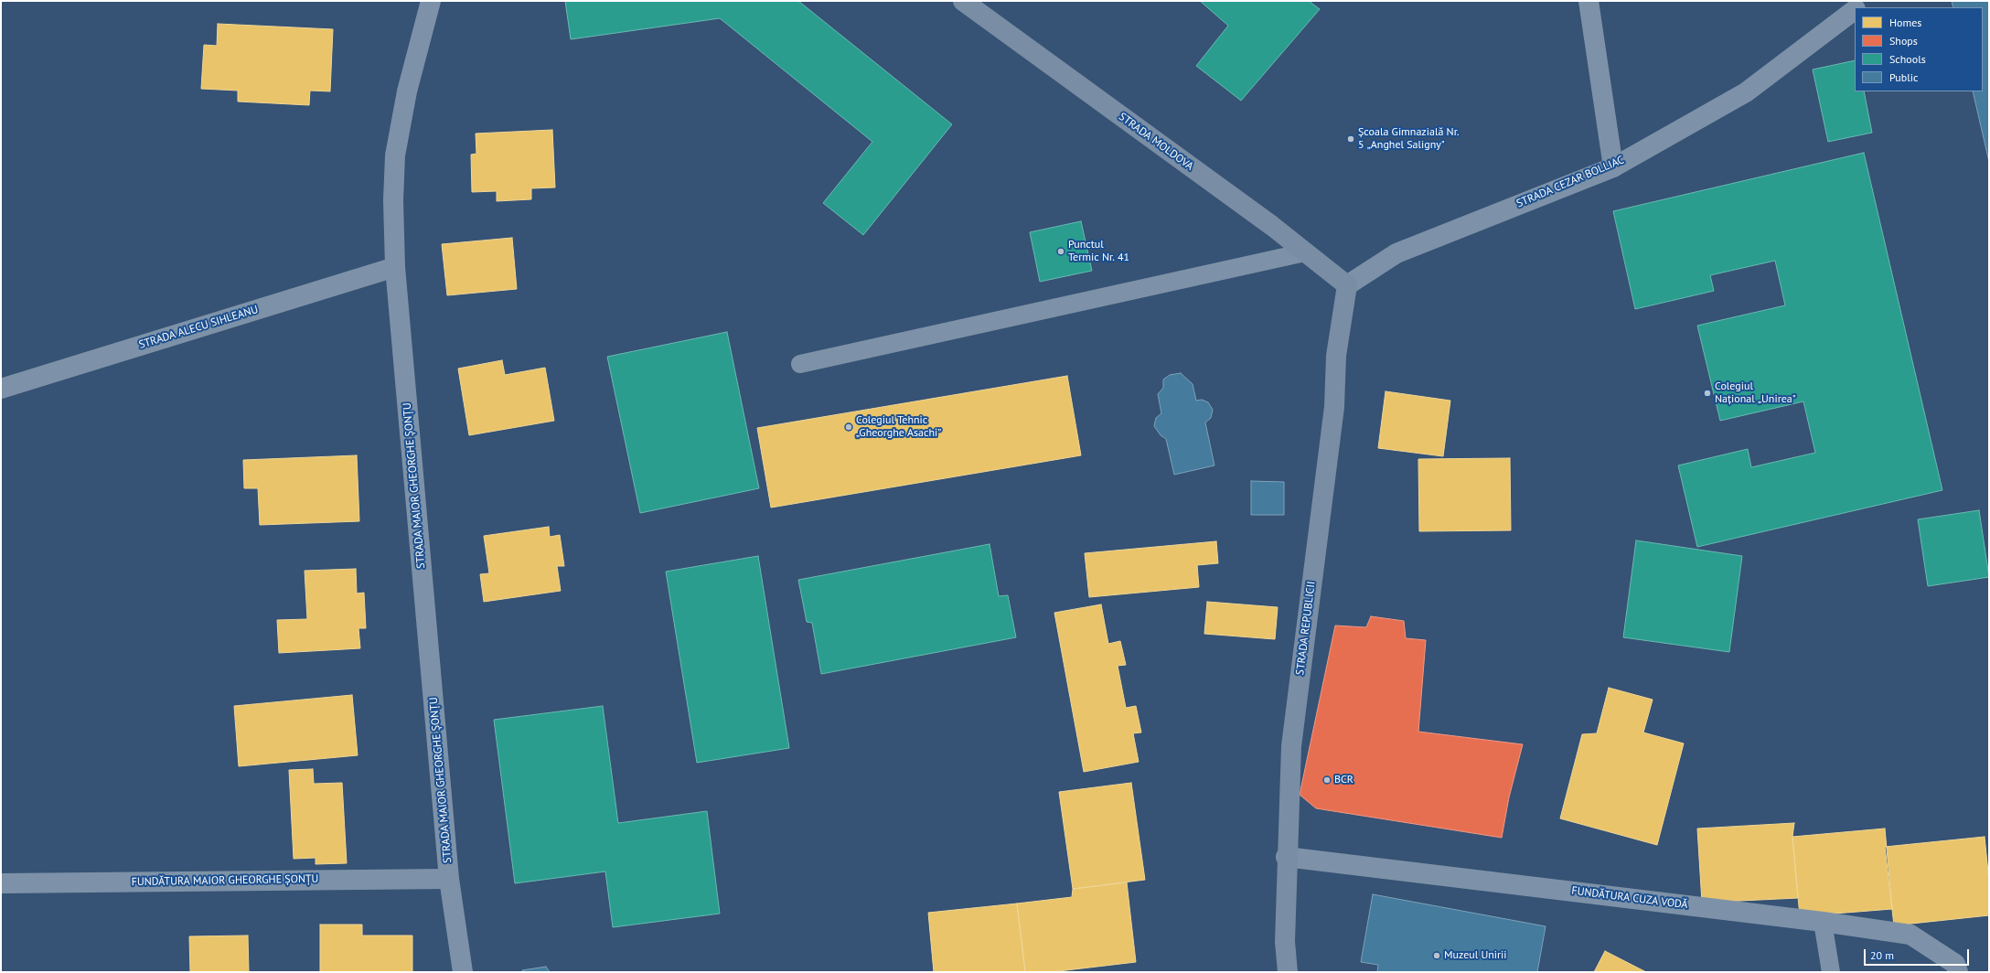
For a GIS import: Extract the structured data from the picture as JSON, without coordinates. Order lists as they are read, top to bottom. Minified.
{"streets":{"main road":["STRADA MOLDOVA","STRADA REPUBLICII"],"street":["STRADA CEZAR BOLLIAC","STRADA ALECU SIHLEANU","STRADA MAIOR GHEORGHE ȘONȚU","FUNDĂTURA MAIOR GHEORGHE ȘONȚU","FUNDĂTURA CUZA VODĂ"]},"crossings":[["STRADA MOLDOVA","STRADA CEZAR BOLLIAC"],["STRADA MOLDOVA","STRADA REPUBLICII"],["STRADA CEZAR BOLLIAC","STRADA REPUBLICII"],["STRADA ALECU SIHLEANU","STRADA MAIOR GHEORGHE ȘONȚU"],["STRADA MAIOR GHEORGHE ȘONȚU","FUNDĂTURA MAIOR GHEORGHE ȘONȚU"],["STRADA REPUBLICII","FUNDĂTURA CUZA VODĂ"]],"places":["Școala Gimnazială Nr. 5 „Anghel Saligny\"","Punctul Termic Nr. 41","Colegiul Național „Unirea\"","Colegiul Tehnic „Gheorghe Asachi”","BCR","Muzeul Unirii"],"legend":["Homes","Shops","Schools","Public"],"scale_bar":"20 m"}
